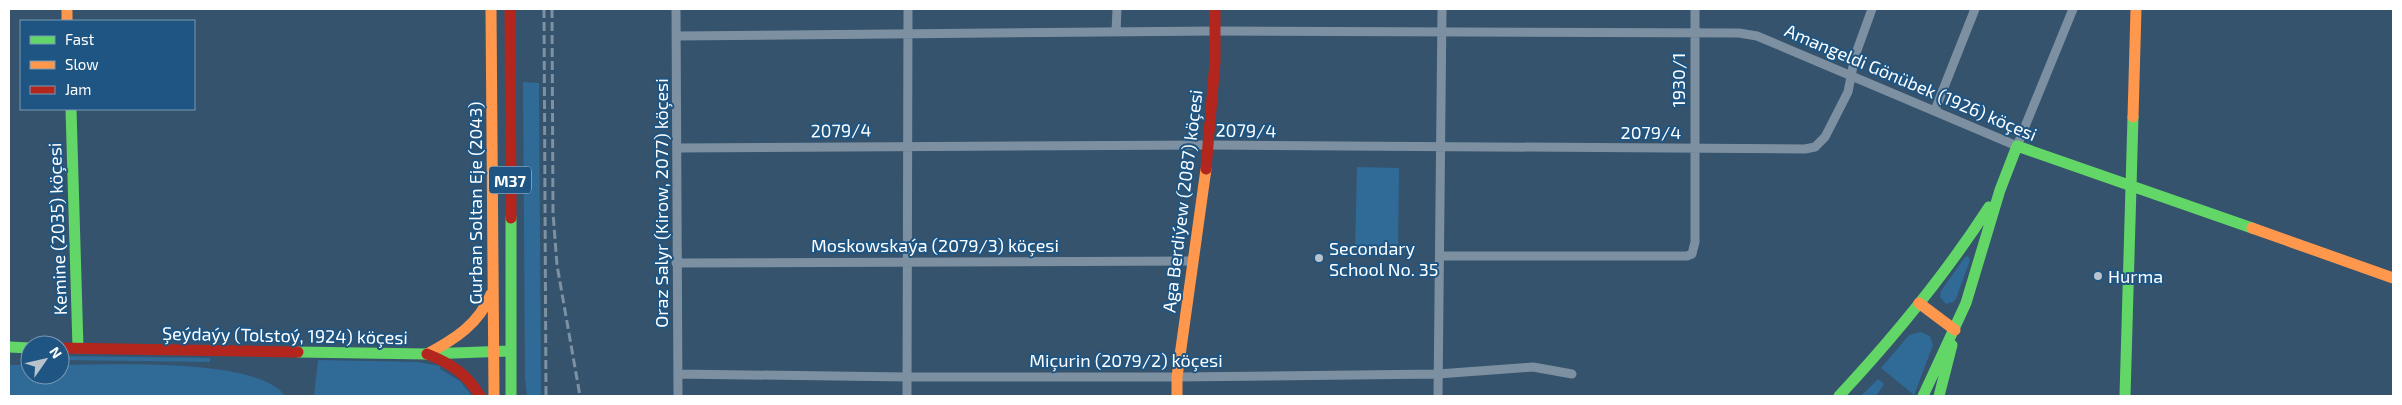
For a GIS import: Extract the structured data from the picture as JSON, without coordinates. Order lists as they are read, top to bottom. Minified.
{"streets":{"main road":["Amangeldi Gönübek (1926) köçesi","M37","Aga Berdiýew (2087) köçesi","Gurban Soltan Eje (2043)","Kemine (2035) köçesi","Şeýdaýy (Tolstoý, 1924) köçesi"],"street":["1930/1","2079/4","Oraz Salyr (Kirow, 2077) köçesi","Moskowskaýa (2079/3) köçesi","Miçurin (2079/2) köçesi"]},"crossings":[["1930/1","Amangeldi Gönübek (1926) köçesi"],["1930/1","2079/4"],["Amangeldi Gönübek (1926) köçesi","2079/4"],["Amangeldi Gönübek (1926) köçesi","Aga Berdiýew (2087) köçesi"],["Amangeldi Gönübek (1926) köçesi","Oraz Salyr (Kirow, 2077) köçesi"],["2079/4","Aga Berdiýew (2087) köçesi"],["2079/4","Oraz Salyr (Kirow, 2077) köçesi"],["Aga Berdiýew (2087) köçesi","Moskowskaýa (2079/3) köçesi"],["Aga Berdiýew (2087) köçesi","Miçurin (2079/2) köçesi"],["Gurban Soltan Eje (2043)","Şeýdaýy (Tolstoý, 1924) köçesi"],["Oraz Salyr (Kirow, 2077) köçesi","Moskowskaýa (2079/3) köçesi"],["Oraz Salyr (Kirow, 2077) köçesi","Miçurin (2079/2) köçesi"],["Kemine (2035) köçesi","Şeýdaýy (Tolstoý, 1924) köçesi"]],"places":["Secondary School No. 35","Hurma"],"legend":["Fast","Slow","Jam"],"north":"top right"}
